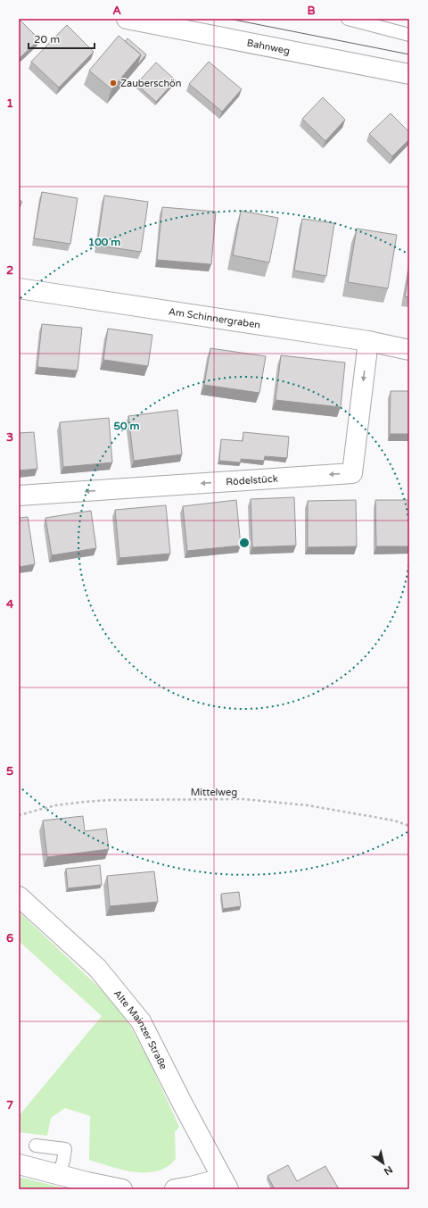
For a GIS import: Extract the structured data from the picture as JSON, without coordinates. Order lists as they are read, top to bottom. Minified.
{"streets":{"street":["Bahnweg","Am Schinnergraben","Rödelstück","Alte Mainzer Straße"],"path":["Mittelweg"]},"crossings":[["Am Schinnergraben","Rödelstück"]],"one_way":["Rödelstück"],"places":["Zauberschön"],"scale_bar":"20 m","north":"bottom right","grid":{"columns":["A","B"],"rows":["1","2","3","4","5","6","7"]},"rings":["100 m","50 m"]}
